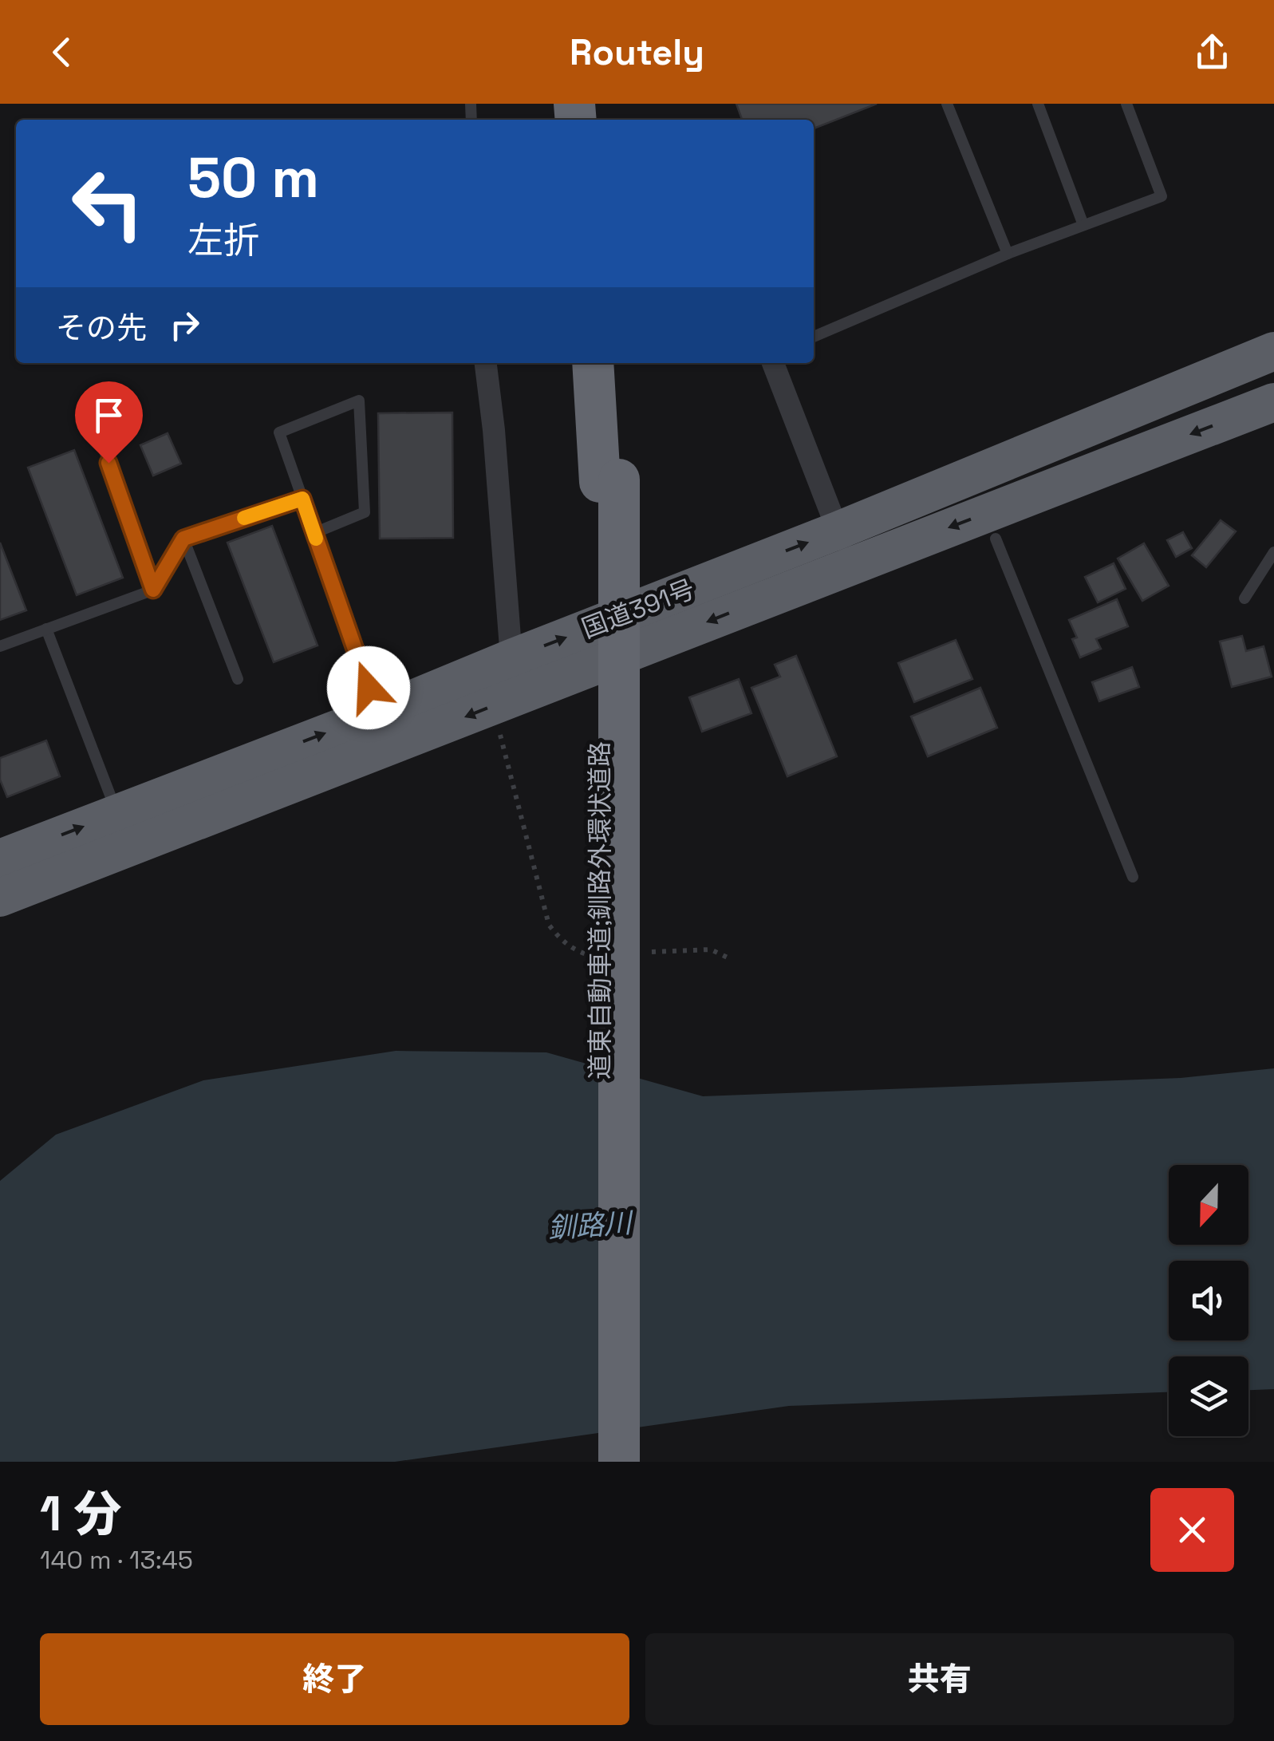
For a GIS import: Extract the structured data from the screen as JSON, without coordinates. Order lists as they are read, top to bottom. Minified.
{"streets":{"highway":["国道391号","道東自動車道;釧路外環状道路"]},"water":["釧路川"],"north":"bottom","page":{"header":"Routely","turn":["50 m","左折"],"then":"その先","heading":["1 分","140 m · 13:45"],"buttons":["終了","共有"]}}
